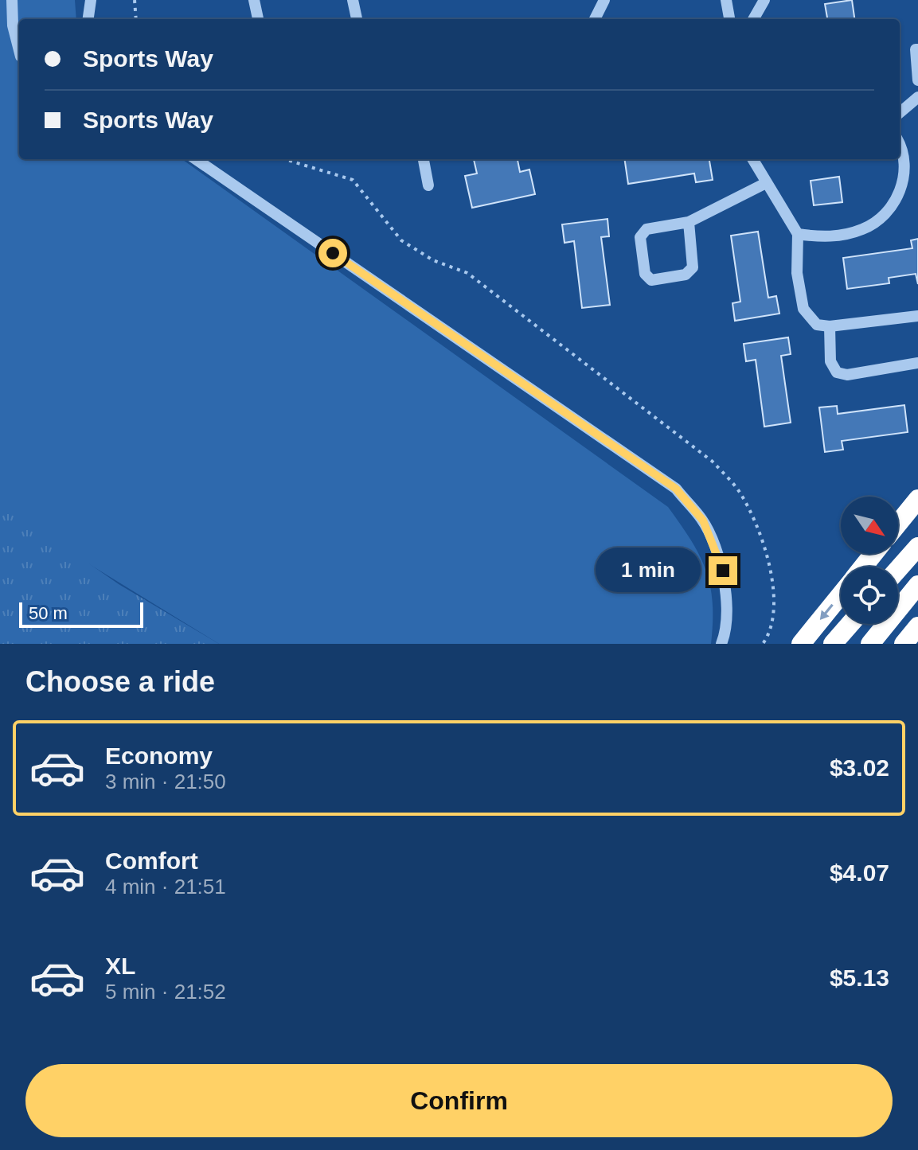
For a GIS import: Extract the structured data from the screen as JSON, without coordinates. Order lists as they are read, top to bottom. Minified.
{"scale_bar":"50 m","north":"bottom right","page":{"banner":["Sports Way","Sports Way"],"bubble":"1 min","scale":"50 m","heading":"Choose a ride","list":[{"name":"Economy","note":"3 min · 21:50","value":"$3.02"},{"name":"Comfort","note":"4 min · 21:51","value":"$4.07"},{"name":"XL","note":"5 min · 21:52","value":"$5.13"}],"buttons":"Confirm"}}
